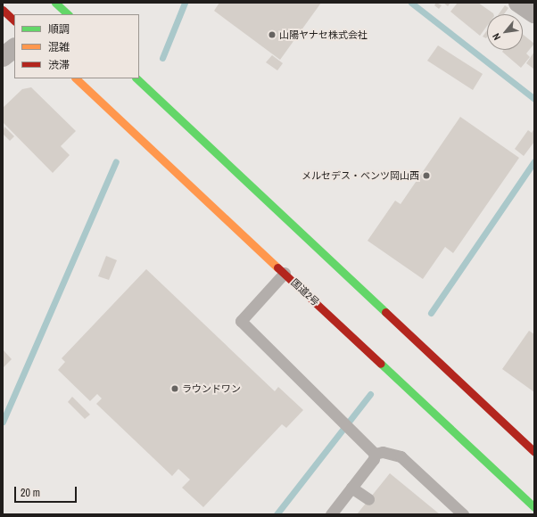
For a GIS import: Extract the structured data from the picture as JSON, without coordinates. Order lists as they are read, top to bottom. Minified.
{"streets":{"highway":["国道2号"]},"places":["山陽ヤナセ株式会社","メルセデス・ベンツ岡山西","ラウンドワン"],"legend":["順調","混雑","渋滞"],"scale_bar":"20 m","north":"bottom left"}
